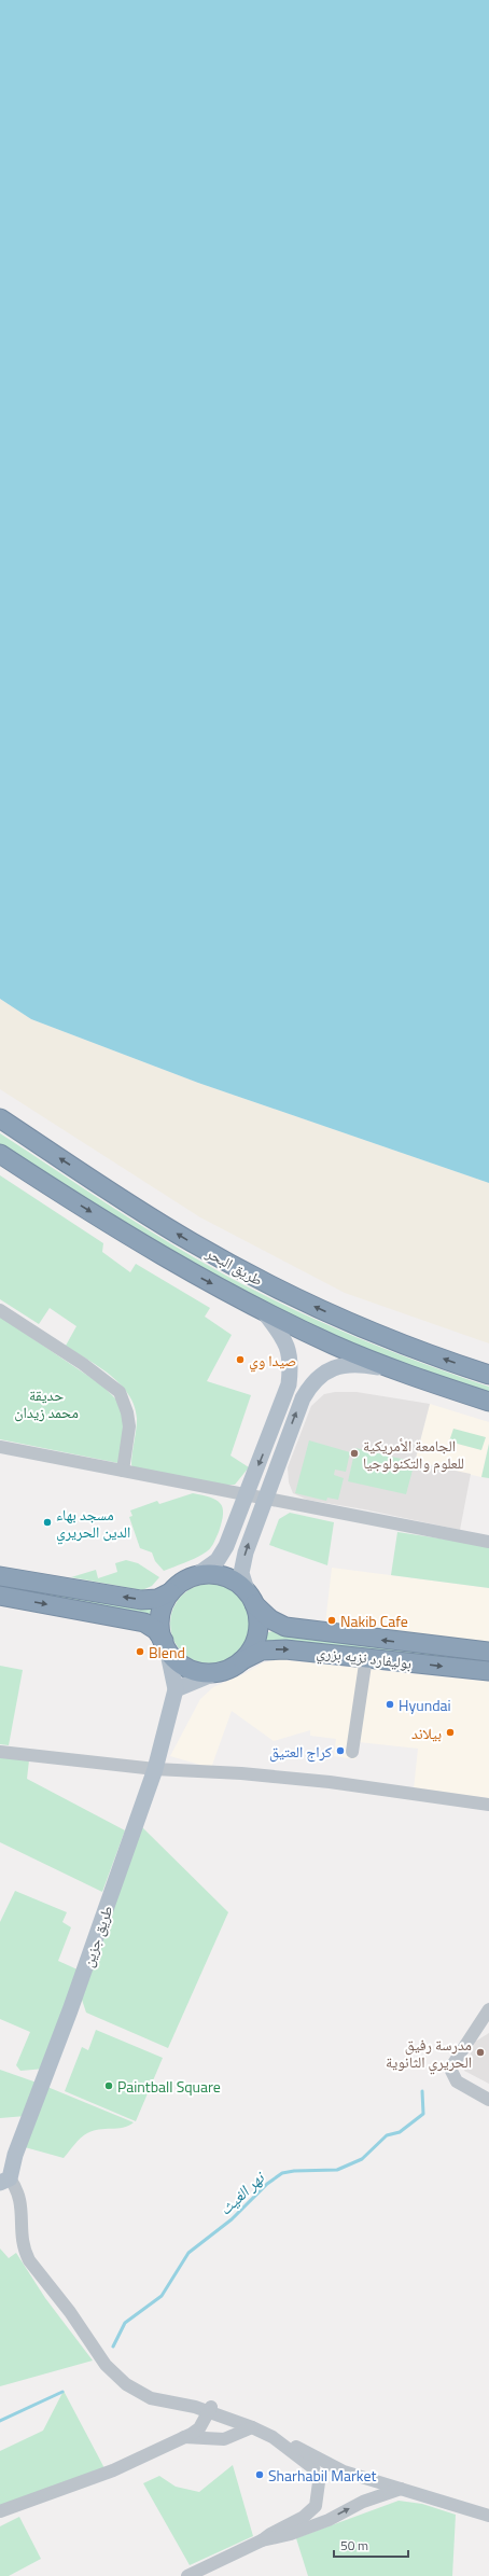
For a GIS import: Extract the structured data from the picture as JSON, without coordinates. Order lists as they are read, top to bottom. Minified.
{"streets":{"highway":["طريق البحر","بوليفارد نزيه بزري"],"main road":["طريق جزين"]},"crossings":[["بوليفارد نزيه بزري","طريق جزين"]],"water":["نهر الغيث"],"parks":["حديقة محمد زيدان"],"places":["صيدا وي","الجامعة الأمريكية للعلوم والتكنولوجيا","مسجد بهاء الدين الحريري","Nakib Cafe","Blend","Hyundai","بيلاند","كراج العتيق","مدرسة رفيق الحريري الثانوية","Paintball Square","Sharhabil Market"],"scale_bar":"50 m"}
